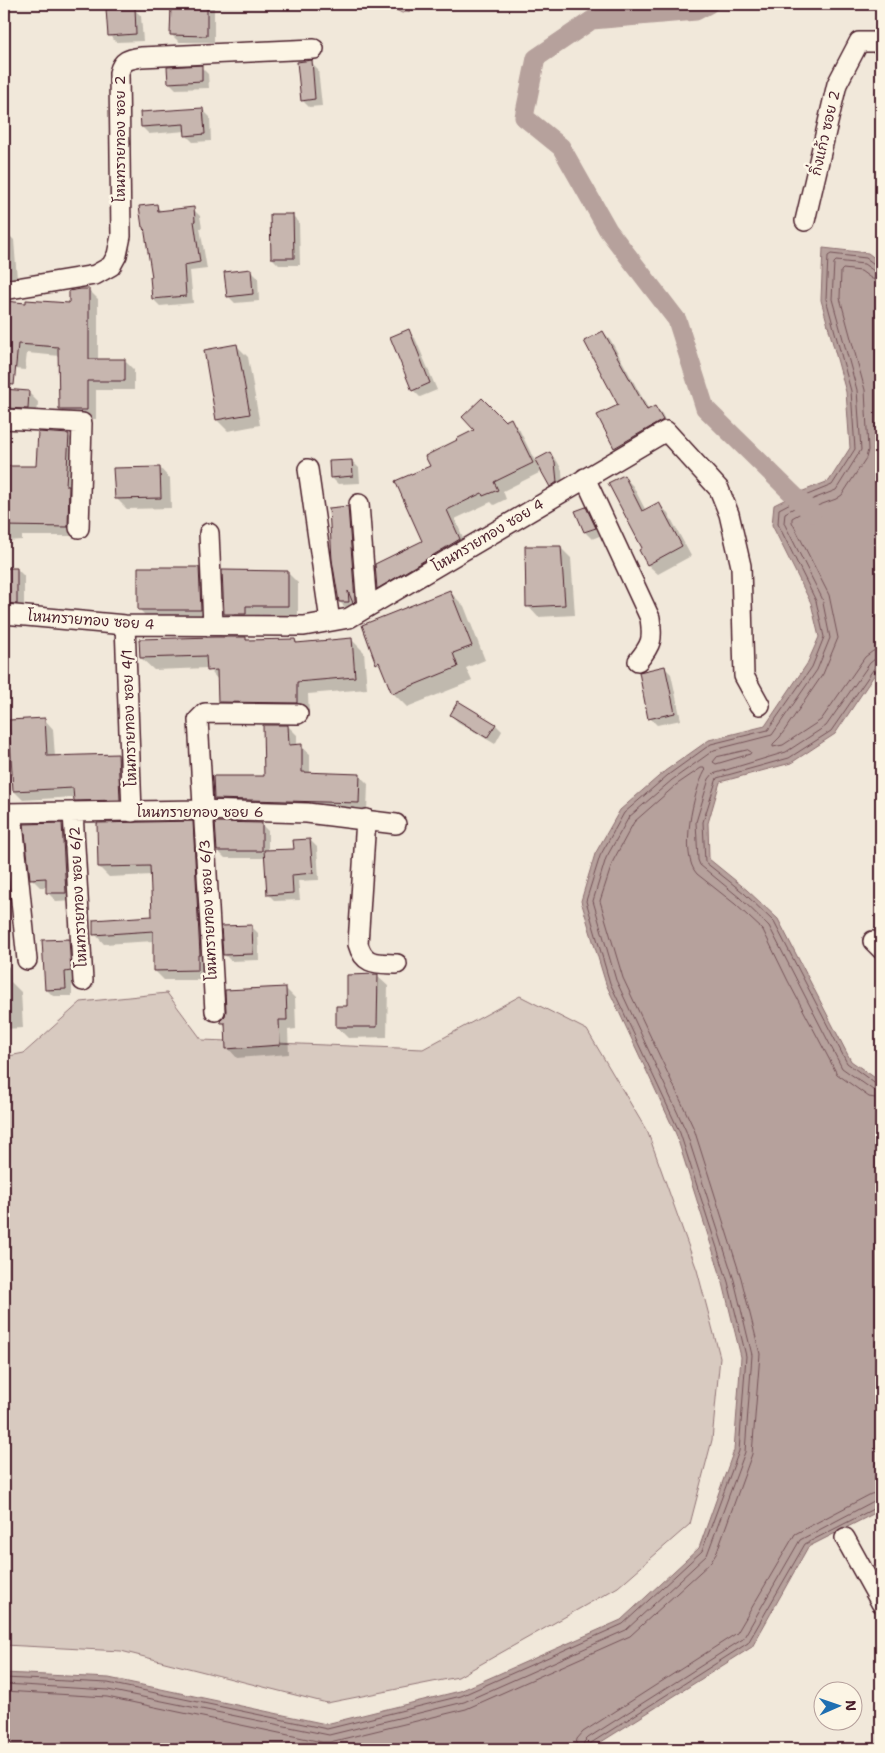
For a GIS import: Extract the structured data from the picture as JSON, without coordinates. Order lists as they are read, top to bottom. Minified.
{"streets":{"street":["กิ่งแก้ว ซอย 2","โหนทรายทอง ซอย 2","โหนทรายทอง ซอย 4","โหนทรายทอง ซอย 4/1","โหนทรายทอง ซอย 6","โหนทรายทอง ซอย 6/2","โหนทรายทอง ซอย 6/3"]},"crossings":[["โหนทรายทอง ซอย 4","โหนทรายทอง ซอย 4/1"],["โหนทรายทอง ซอย 4/1","โหนทรายทอง ซอย 6"],["โหนทรายทอง ซอย 6","โหนทรายทอง ซอย 6/2"],["โหนทรายทอง ซอย 6","โหนทรายทอง ซอย 6/3"]],"north":"right"}
